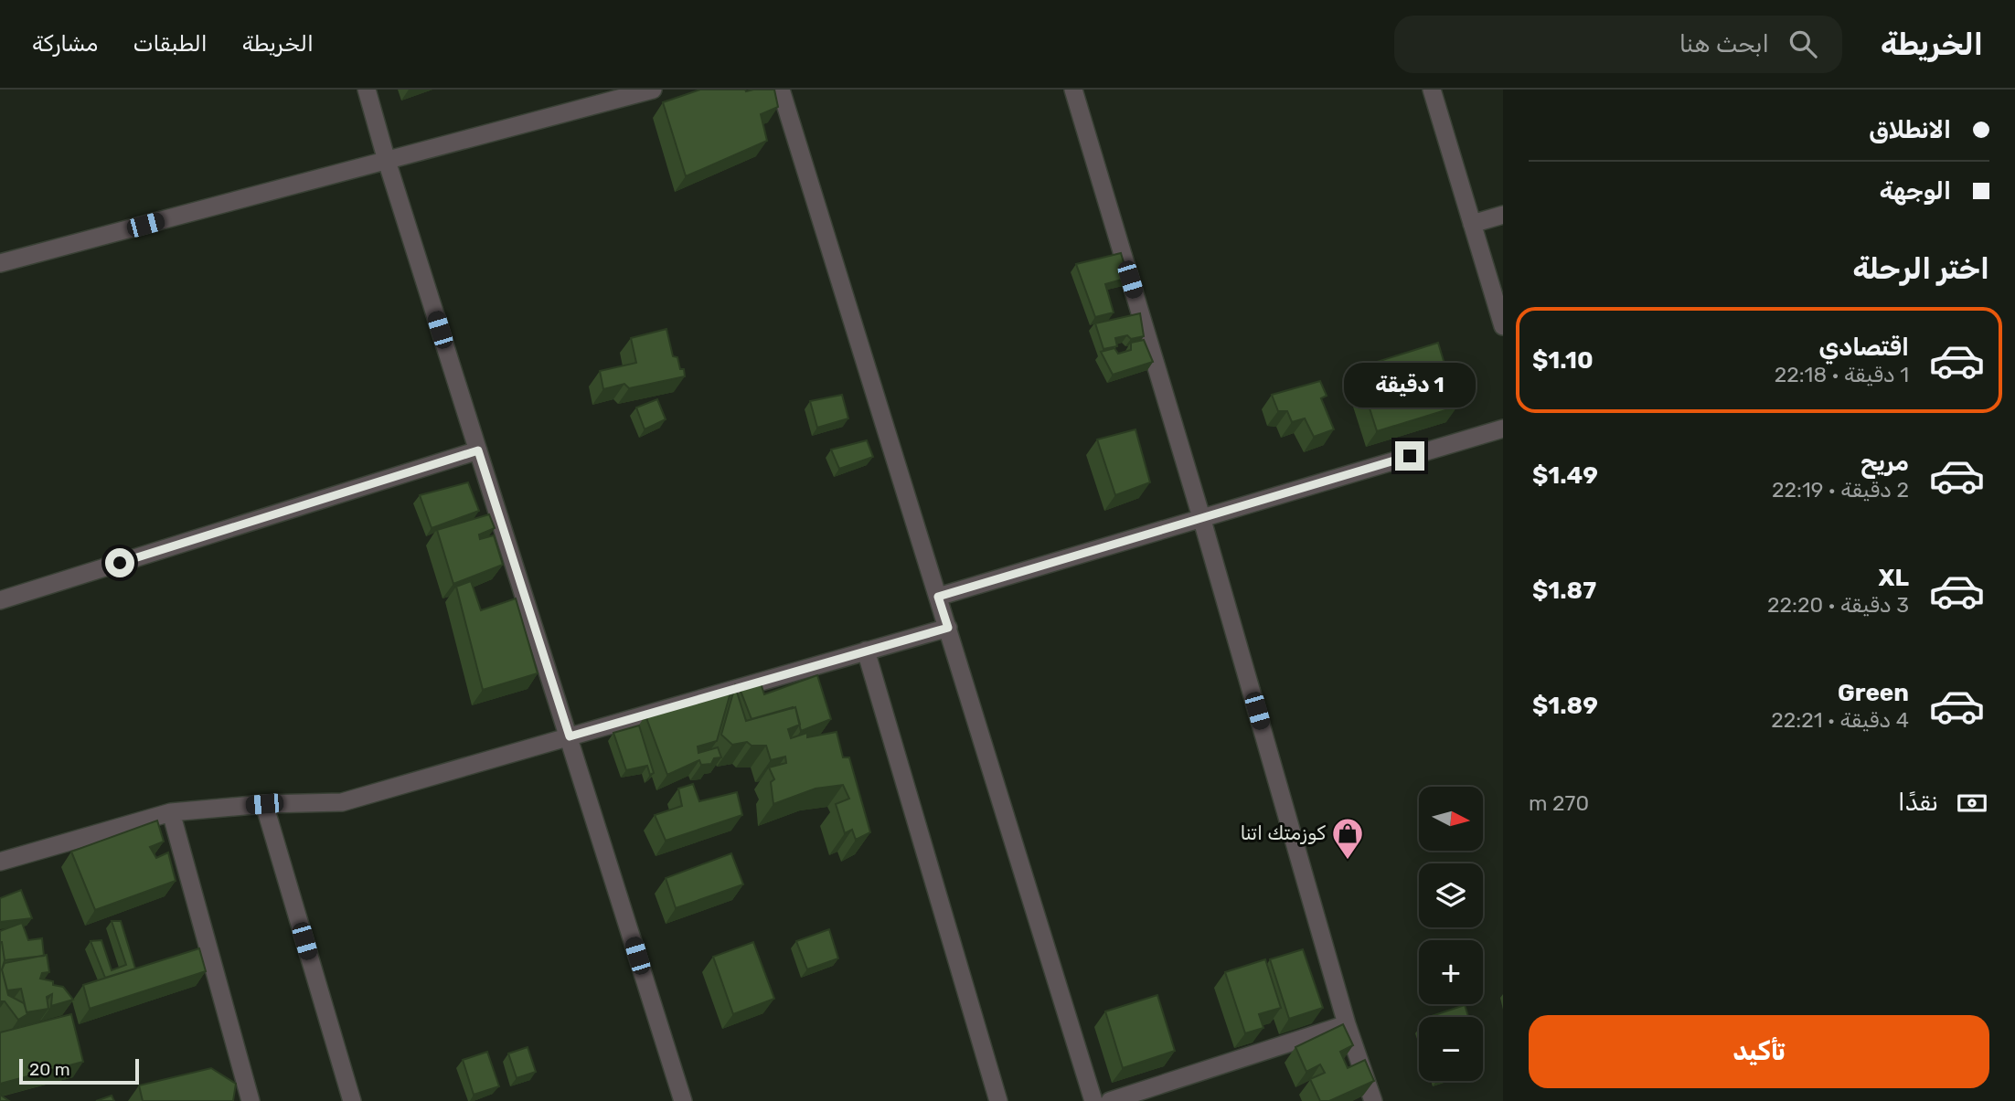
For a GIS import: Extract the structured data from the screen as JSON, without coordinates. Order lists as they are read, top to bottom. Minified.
{"places":{"shop":["كوزمتك اتنا"]},"scale_bar":"20 m","north":"right","page":{"header":"الخريطة","search":"ابحث هنا","nav":["الخريطة","الطبقات","مشاركة"],"banner":["الانطلاق","الوجهة"],"heading":"اختر الرحلة","list":[{"name":"اقتصادي","note":"1 دقيقة · 22:18","value":"$1.10"},{"name":"مريح","note":"2 دقيقة · 22:19","value":"$1.49"},{"name":"XL","note":"3 دقيقة · 22:20","value":"$1.87"},{"name":"Green","note":"4 دقيقة · 22:21","value":"$1.89"}],"bubble":"1 دقيقة","pay":["نقدًا","270 m"],"map_buttons":["+","−"],"buttons":"تأكيد","scale":"20 m"}}
